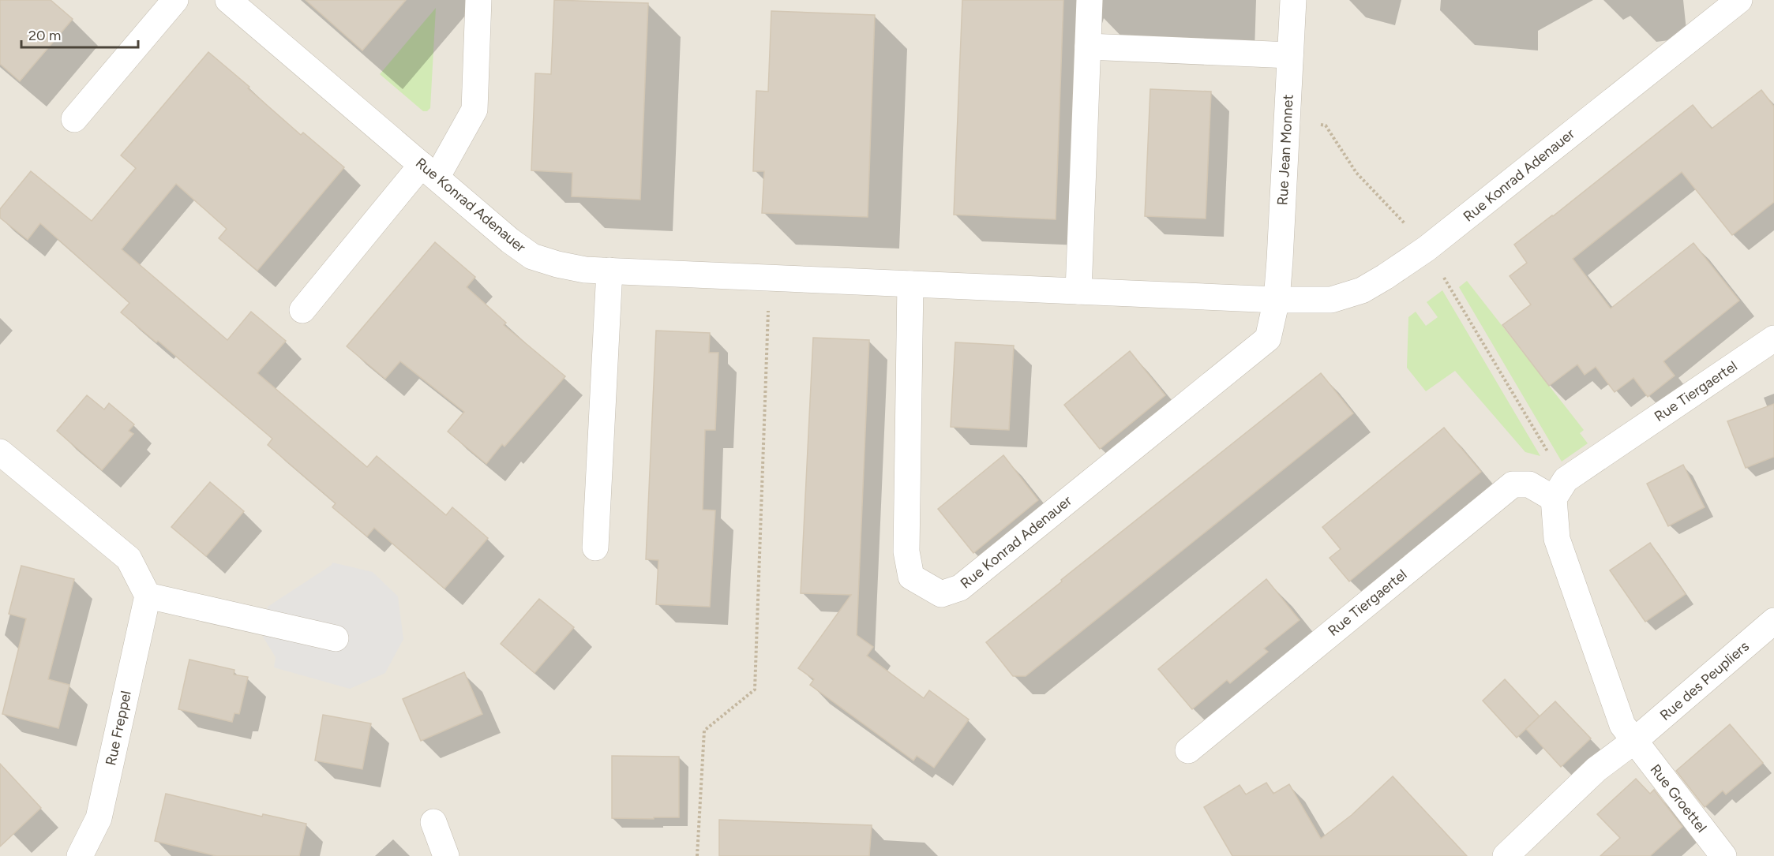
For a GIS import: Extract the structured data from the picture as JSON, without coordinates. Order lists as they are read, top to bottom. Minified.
{"streets":{"street":["Rue Jean Monnet","Rue Konrad Adenauer","Rue Tiergaertel","Rue des Peupliers","Rue Freppel","Rue Groettel"]},"crossings":[["Rue Jean Monnet","Rue Konrad Adenauer"],["Rue des Peupliers","Rue Groettel"]],"scale_bar":"20 m"}
